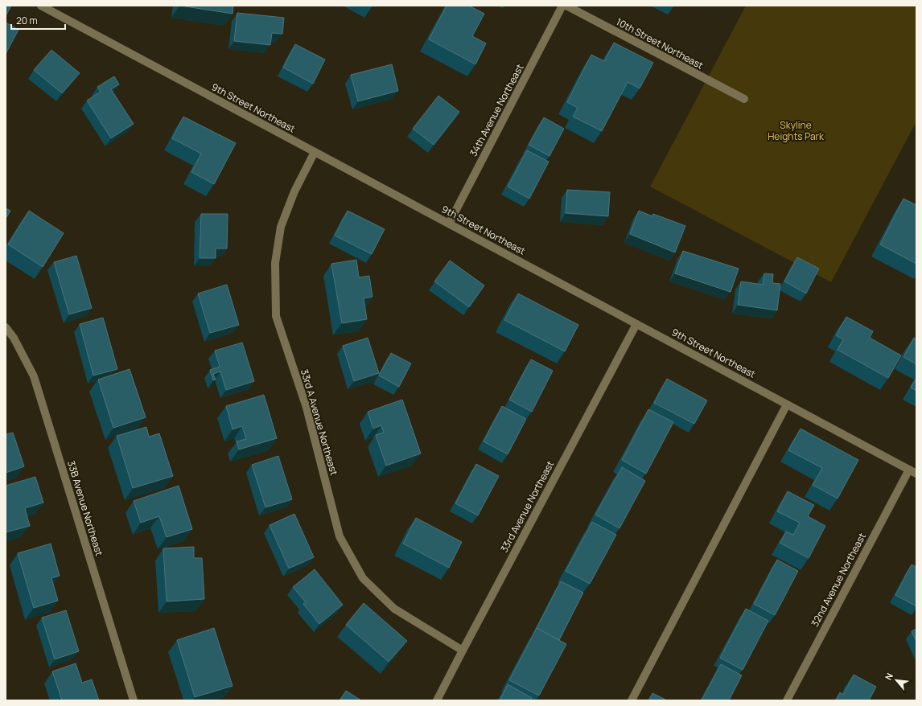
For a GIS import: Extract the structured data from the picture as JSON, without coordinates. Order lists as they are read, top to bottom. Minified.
{"streets":{"street":["10th Street Northeast","9th Street Northeast","34th Avenue Northeast","33rd A Avenue Northeast","33rd Avenue Northeast","33B Avenue Northeast","32nd Avenue Northeast"]},"crossings":[["9th Street Northeast","34th Avenue Northeast"],["9th Street Northeast","33rd A Avenue Northeast"],["9th Street Northeast","33rd Avenue Northeast"],["9th Street Northeast","32nd Avenue Northeast"],["33rd A Avenue Northeast","33rd Avenue Northeast"]],"parks":["Skyline Heights Park"],"scale_bar":"20 m","north":"top left"}
